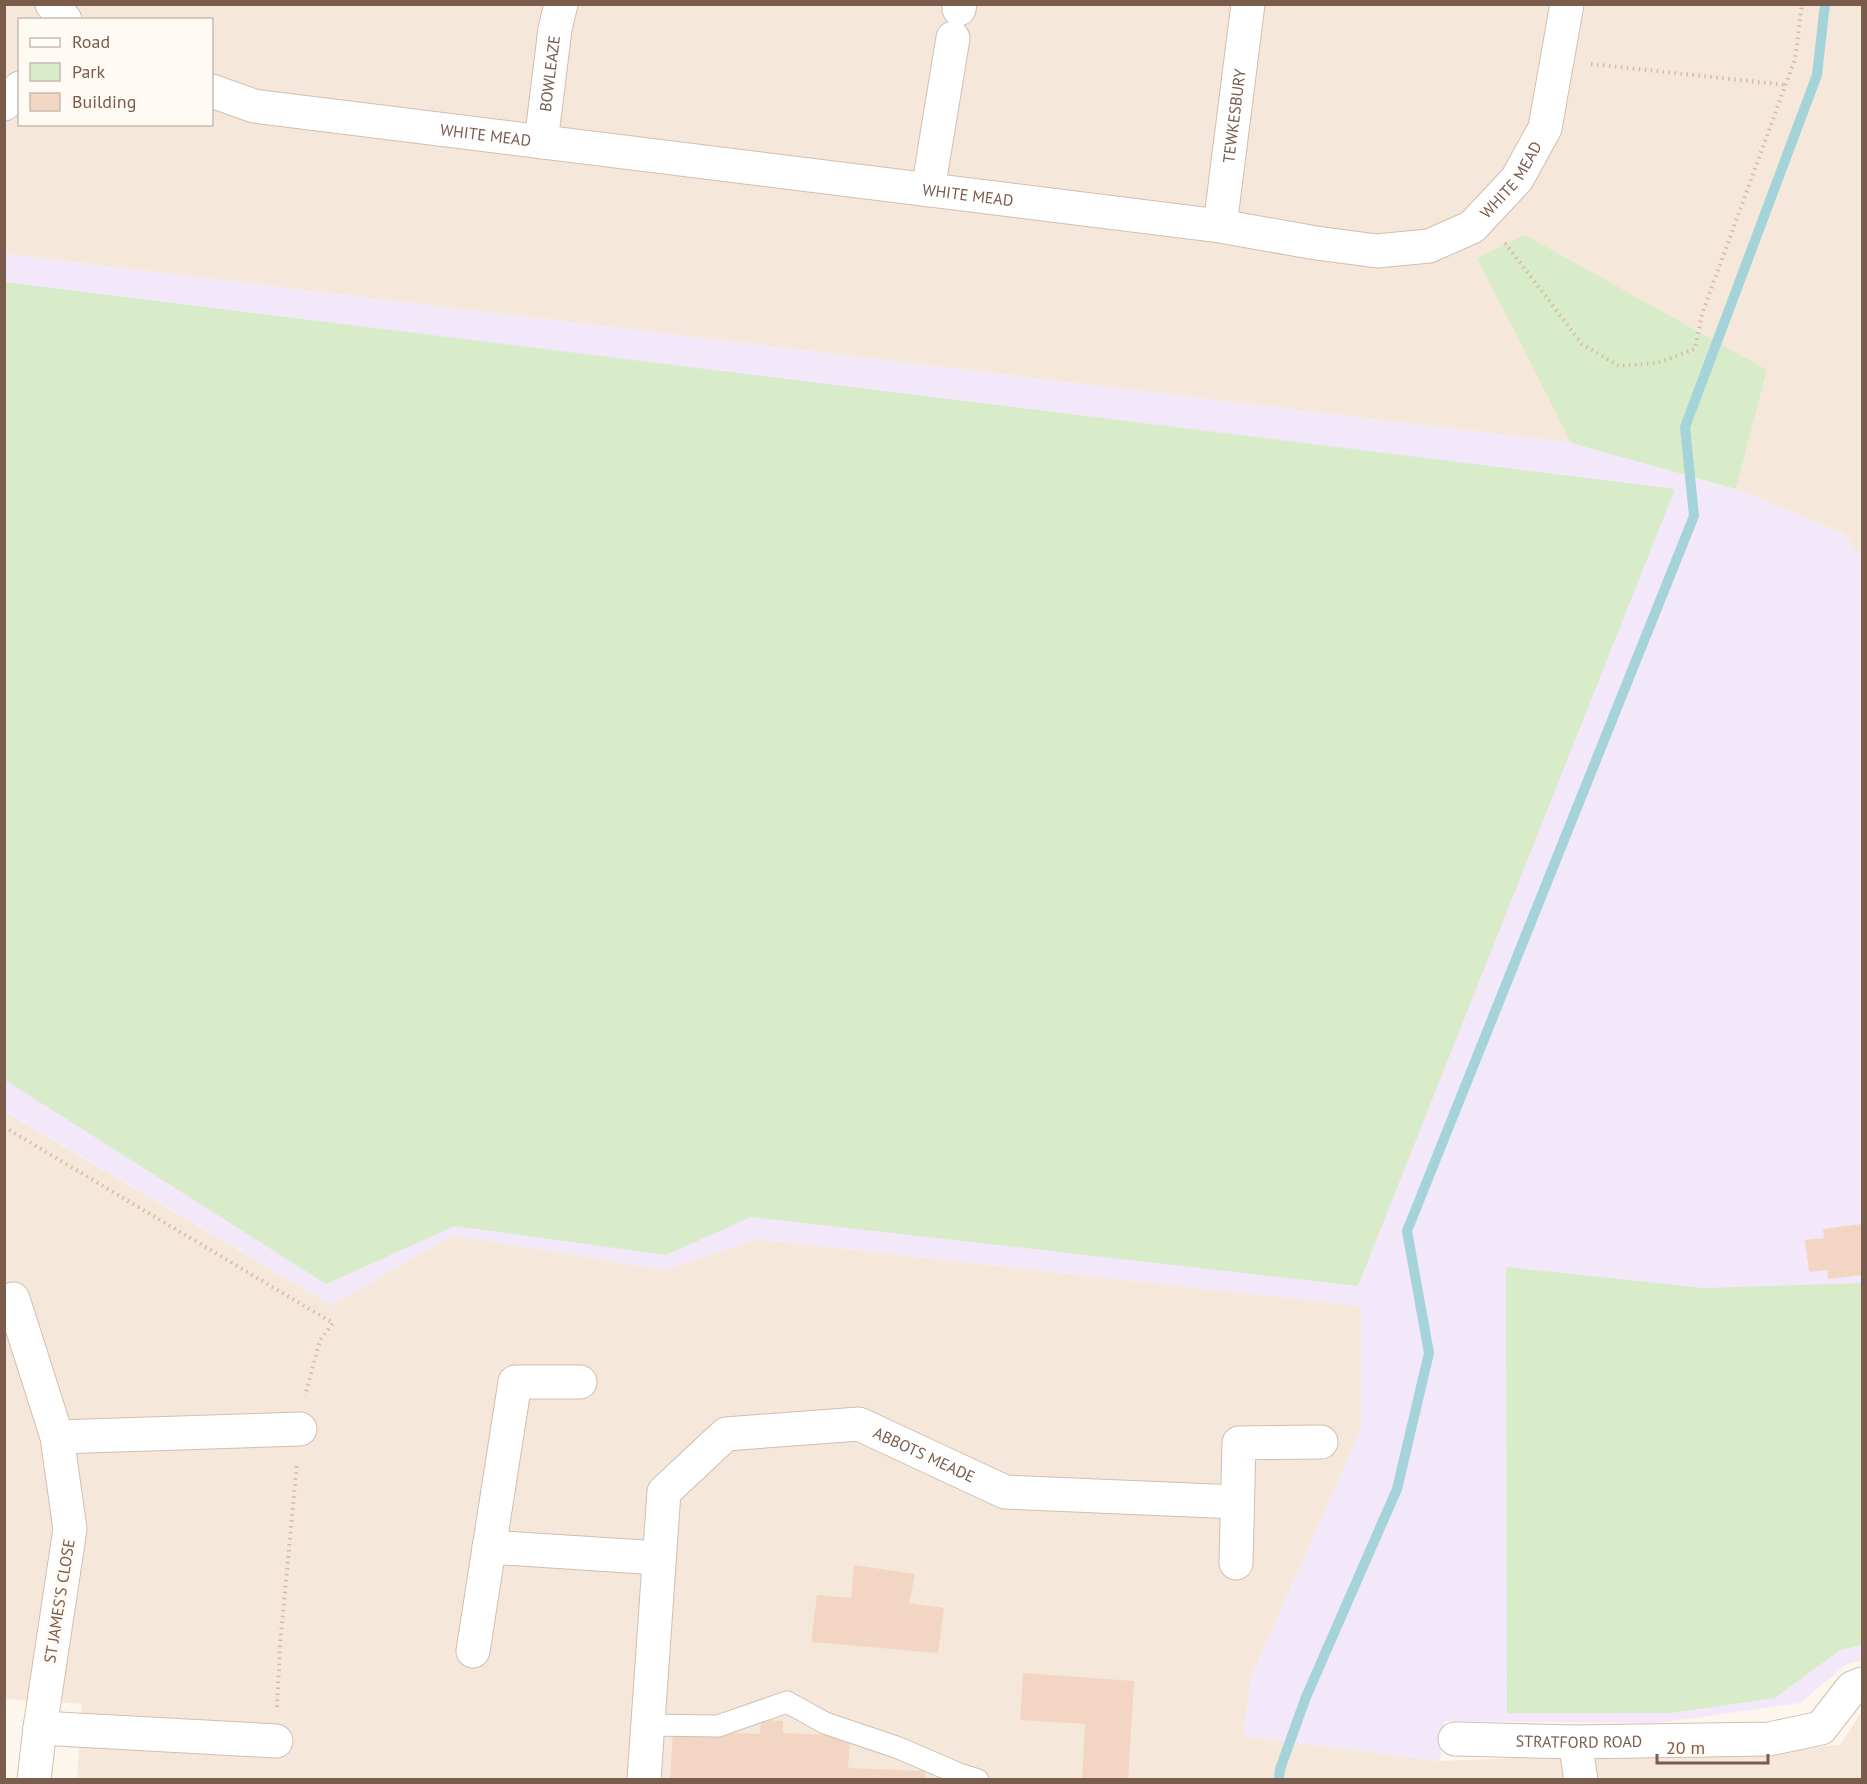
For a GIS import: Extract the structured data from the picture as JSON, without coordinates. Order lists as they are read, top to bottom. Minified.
{"streets":{"street":["BOWLEAZE","TEWKESBURY","WHITE MEAD","ABBOTS MEADE","ST JAMES'S CLOSE","STRATFORD ROAD"]},"crossings":[["BOWLEAZE","WHITE MEAD"],["TEWKESBURY","WHITE MEAD"]],"legend":["Road","Park","Building"],"scale_bar":"20 m"}
